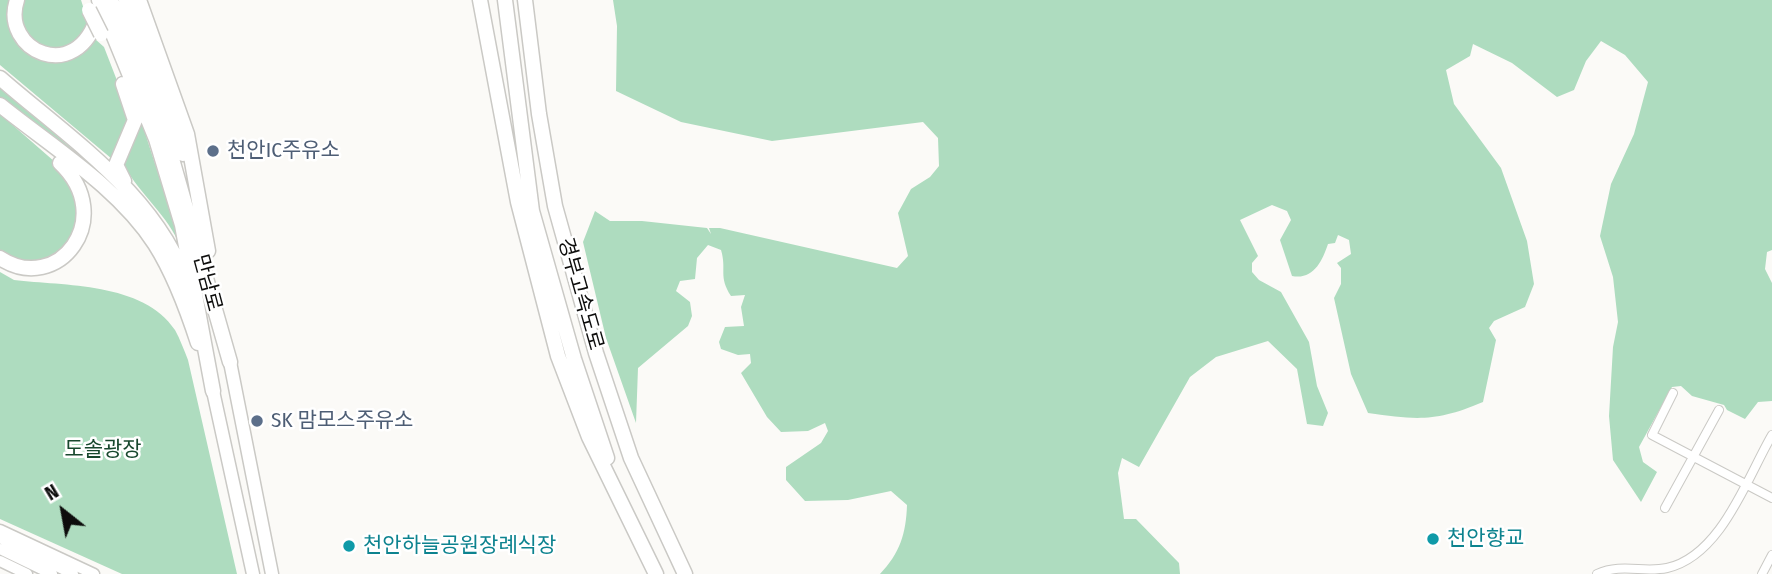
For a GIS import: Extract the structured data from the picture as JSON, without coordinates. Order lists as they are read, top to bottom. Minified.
{"streets":{"highway":["만남로","경부고속도로"]},"parks":["도솔광장"],"places":["천안IC주유소","SK 맘모스주유소","천안향교","천안하늘공원장례식장"],"north":"top left"}
